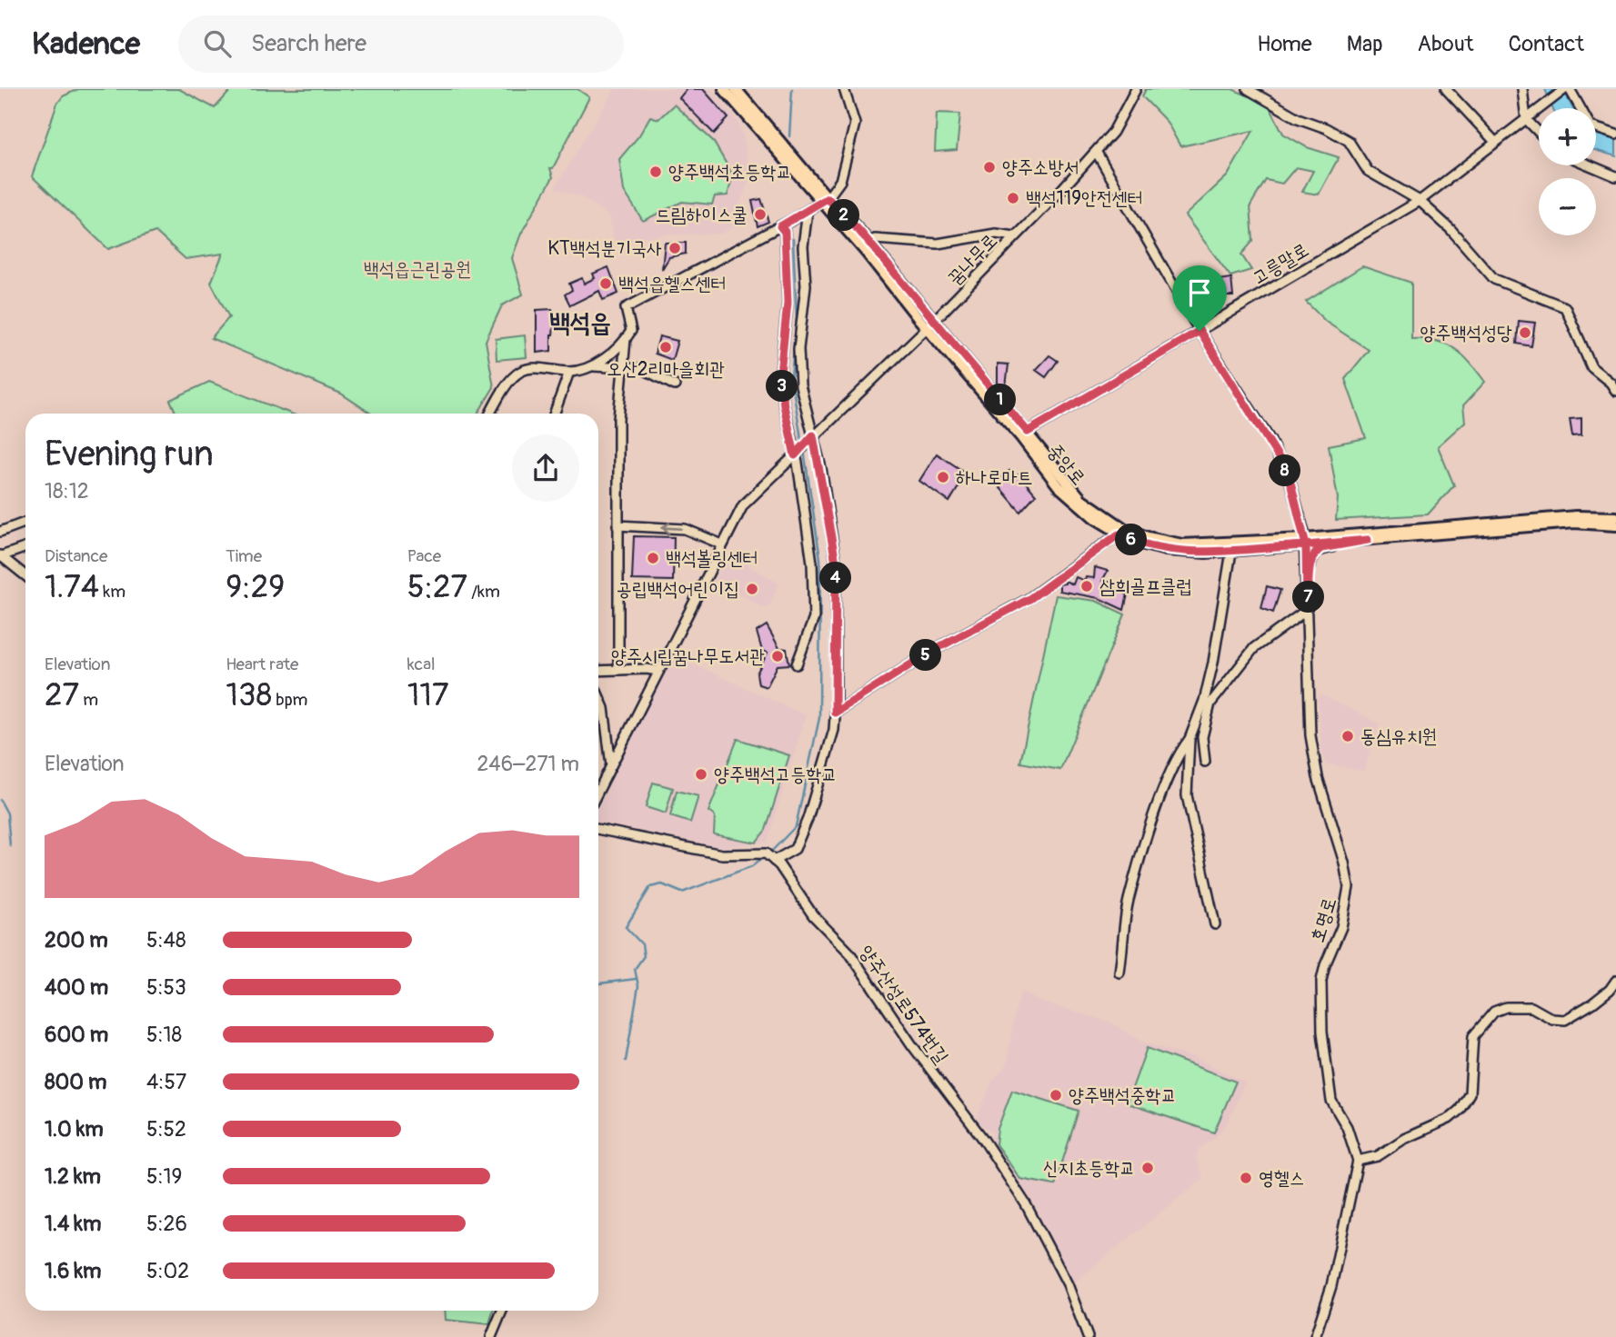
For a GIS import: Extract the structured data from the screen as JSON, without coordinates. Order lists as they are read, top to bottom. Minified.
{"streets":{"main road":["중앙로"],"street":["꿈나무로","고릉말로","호명로","양주산성로574번길"]},"crossings":[["꿈나무로","중앙로"],["고릉말로","중앙로"],["중앙로","호명로"]],"districts":["백석읍"],"parks":["백석읍근린공원"],"places":["양주소방서","양주백석초등학교","백석119안전센터","드림하이스쿨","KT백석분기국사","백석읍헬스센터","양주백석성당","오산2리마을회관","하나로마트","백석볼링센터","삼희골프클럽","공립백석어린이집","양주시립꿈나무도서관","동심유치원","양주백석고등학교","양주백석중학교","신지초등학교","영헬스"],"page":{"header":"Kadence","search":"Search here","nav":["Home","Map","About","Contact"],"map_buttons":["+","−"],"pins":["2","3","1","8","6","4","7","5"],"heading":["Evening run","18:12"],"stats":[["Distance","1.74 km"],["Time","9:29"],["Pace","5:27 /km"],["Elevation","27 m"],["Heart rate","138 bpm"],["kcal","117"]],"chart":["Elevation","246–271 m"],"list":[{"name":"200 m","note":"5:48"},{"name":"400 m","note":"5:53"},{"name":"600 m","note":"5:18"},{"name":"800 m","note":"4:57"},{"name":"1.0 km","note":"5:52"},{"name":"1.2 km","note":"5:19"},{"name":"1.4 km","note":"5:26"},{"name":"1.6 km","note":"5:02"}]}}
